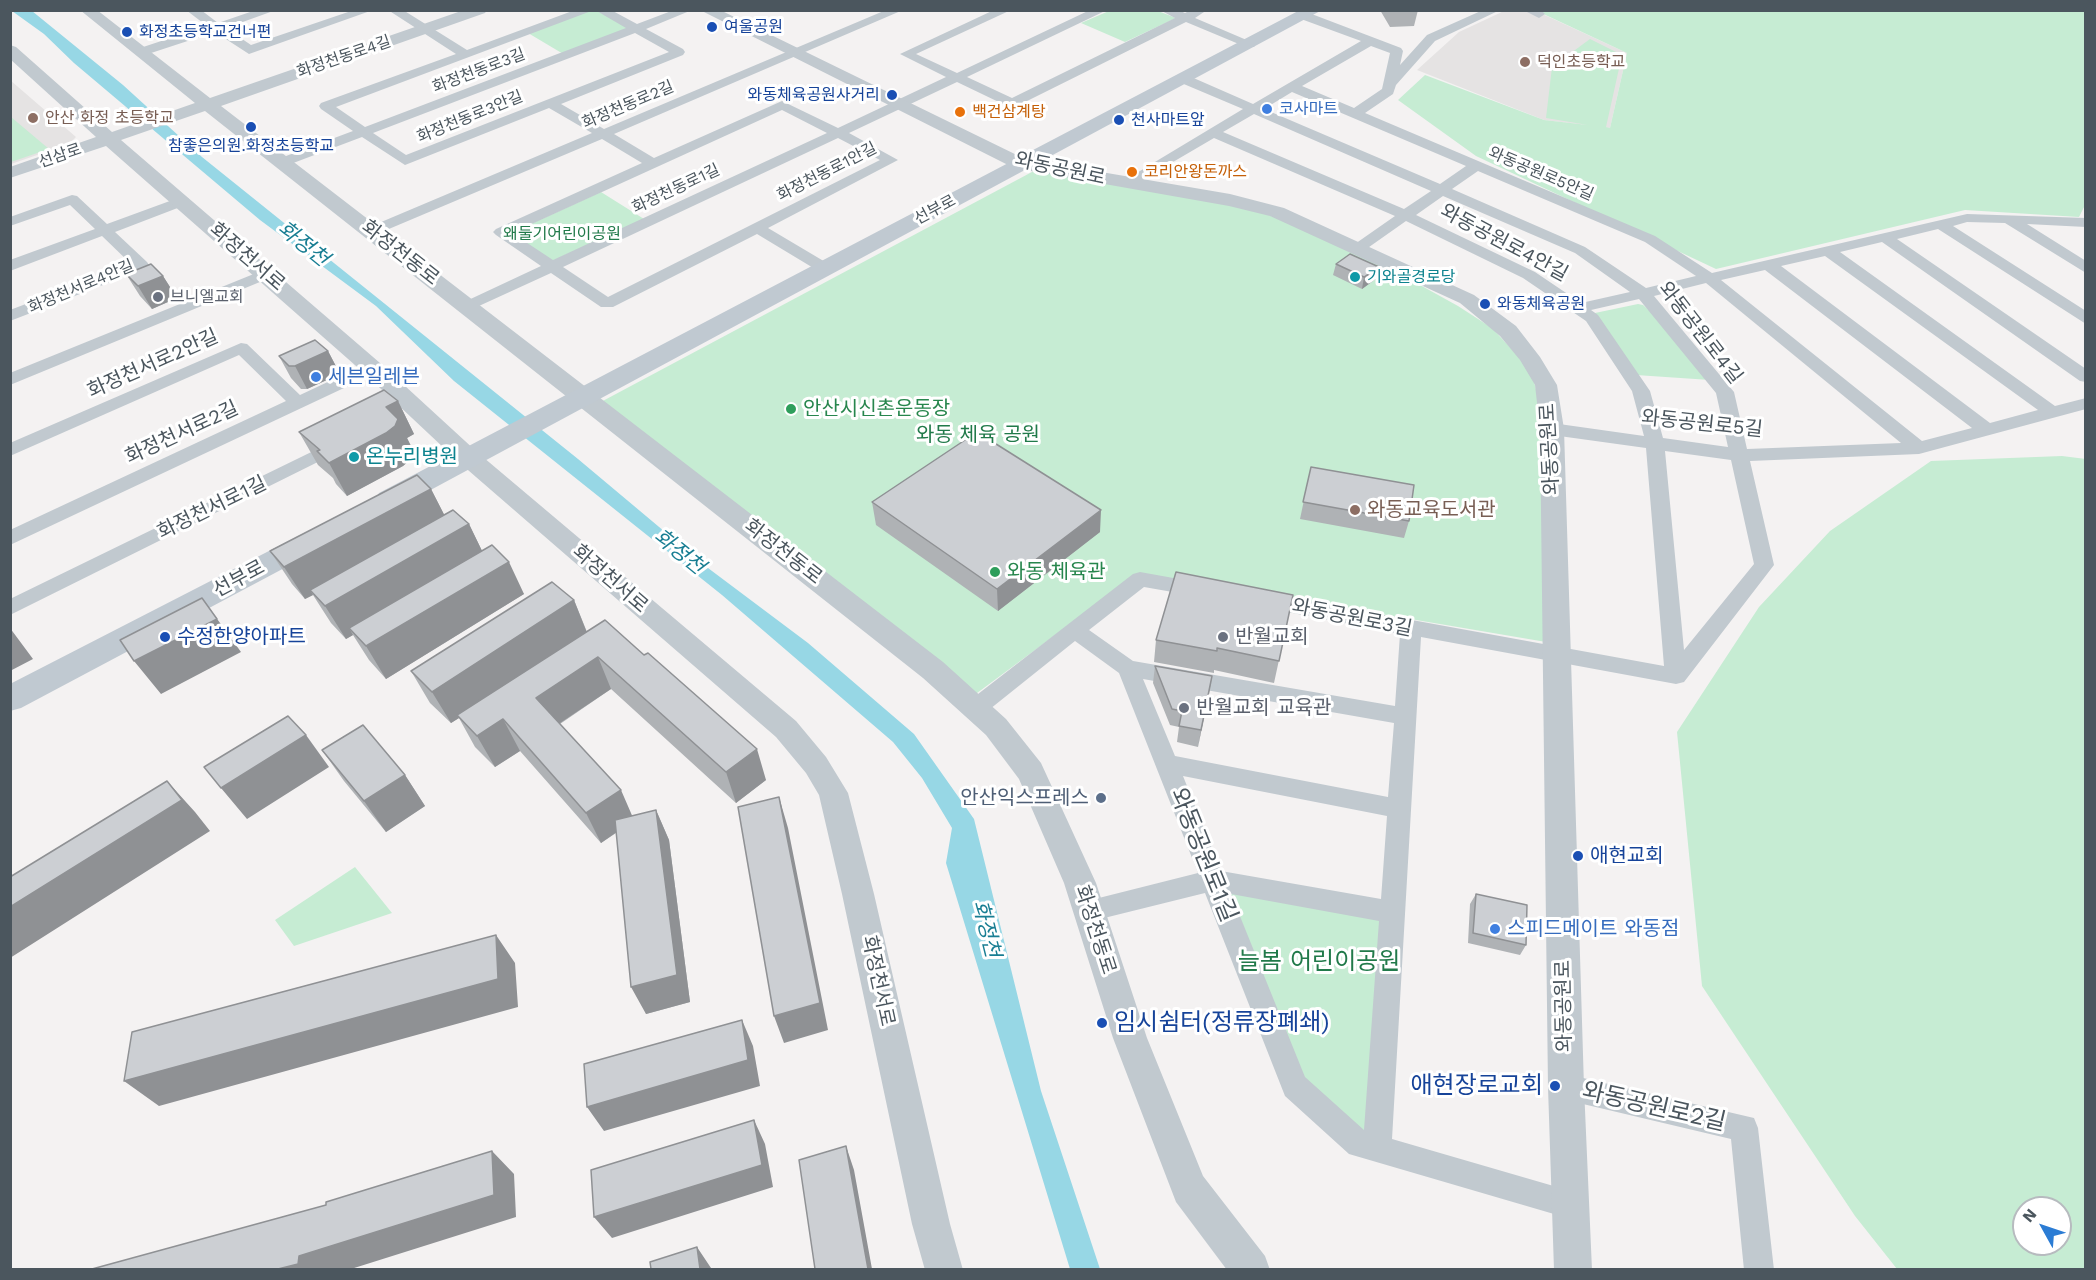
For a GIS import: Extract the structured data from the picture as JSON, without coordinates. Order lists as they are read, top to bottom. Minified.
{"streets":{"main road":["선부로"],"street":["화정천동로4길","화정천동로3길","화정천동로2길","화정천동로3안길","선삼로","와동공원로","화정천동로1안길","와동공원로5안길","화정천동로1길","와동공원로4안길","화정천동로","화정천서로","화정천서로4안길","와동공원로4길","화정천서로2안길","와동공원로5길","화정천서로2길","화정천서로1길","와동공원로3길","와동공원로1길","와동공원로2길"]},"crossings":[["화정천동로4길","선삼로"],["화정천동로4길","화정천동로"],["화정천동로3길","화정천동로3안길"],["화정천동로3길","화정천동로"],["화정천동로2길","와동공원로"],["화정천동로2길","화정천동로"],["선삼로","화정천서로"],["와동공원로","화정천동로1길"],["와동공원로","선부로"],["와동공원로","와동공원로5길"],["와동공원로","와동공원로3길"],["와동공원로","와동공원로1길"],["와동공원로","와동공원로2길"],["화정천동로1안길","화정천동로1길"],["화정천동로1길","화정천동로"],["선부로","화정천동로"],["선부로","화정천서로"],["선부로","와동공원로4길"],["와동공원로4안길","와동공원로4길"],["와동공원로4안길","와동공원로5길"],["화정천서로","화정천서로2길"],["와동공원로4길","와동공원로5길"],["화정천서로2안길","화정천서로2길"]],"water":["화정천"],"parks":["왜둘기어린이공원","와동 체육 공원","늘봄 어린이공원"],"places":["여울공원","화정초등학교건너편","덕인초등학교","와동체육공원사거리","코사마트","백건삼계탕","안산 화정 초등학교","천사마트앞","참좋은의원.화정초등학교","코리안왕돈까스","기와골경로당","브니엘교회","와동체육공원","세븐일레븐","안산시신촌운동장","온누리병원","와동교육도서관","와동 체육관","수정한양아파트","반월교회","반월교회 교육관","안산익스프레스","애현교회","스피드메이트 와동점","임시쉼터(정류장폐쇄)","애현장로교회"],"north":"top left"}
